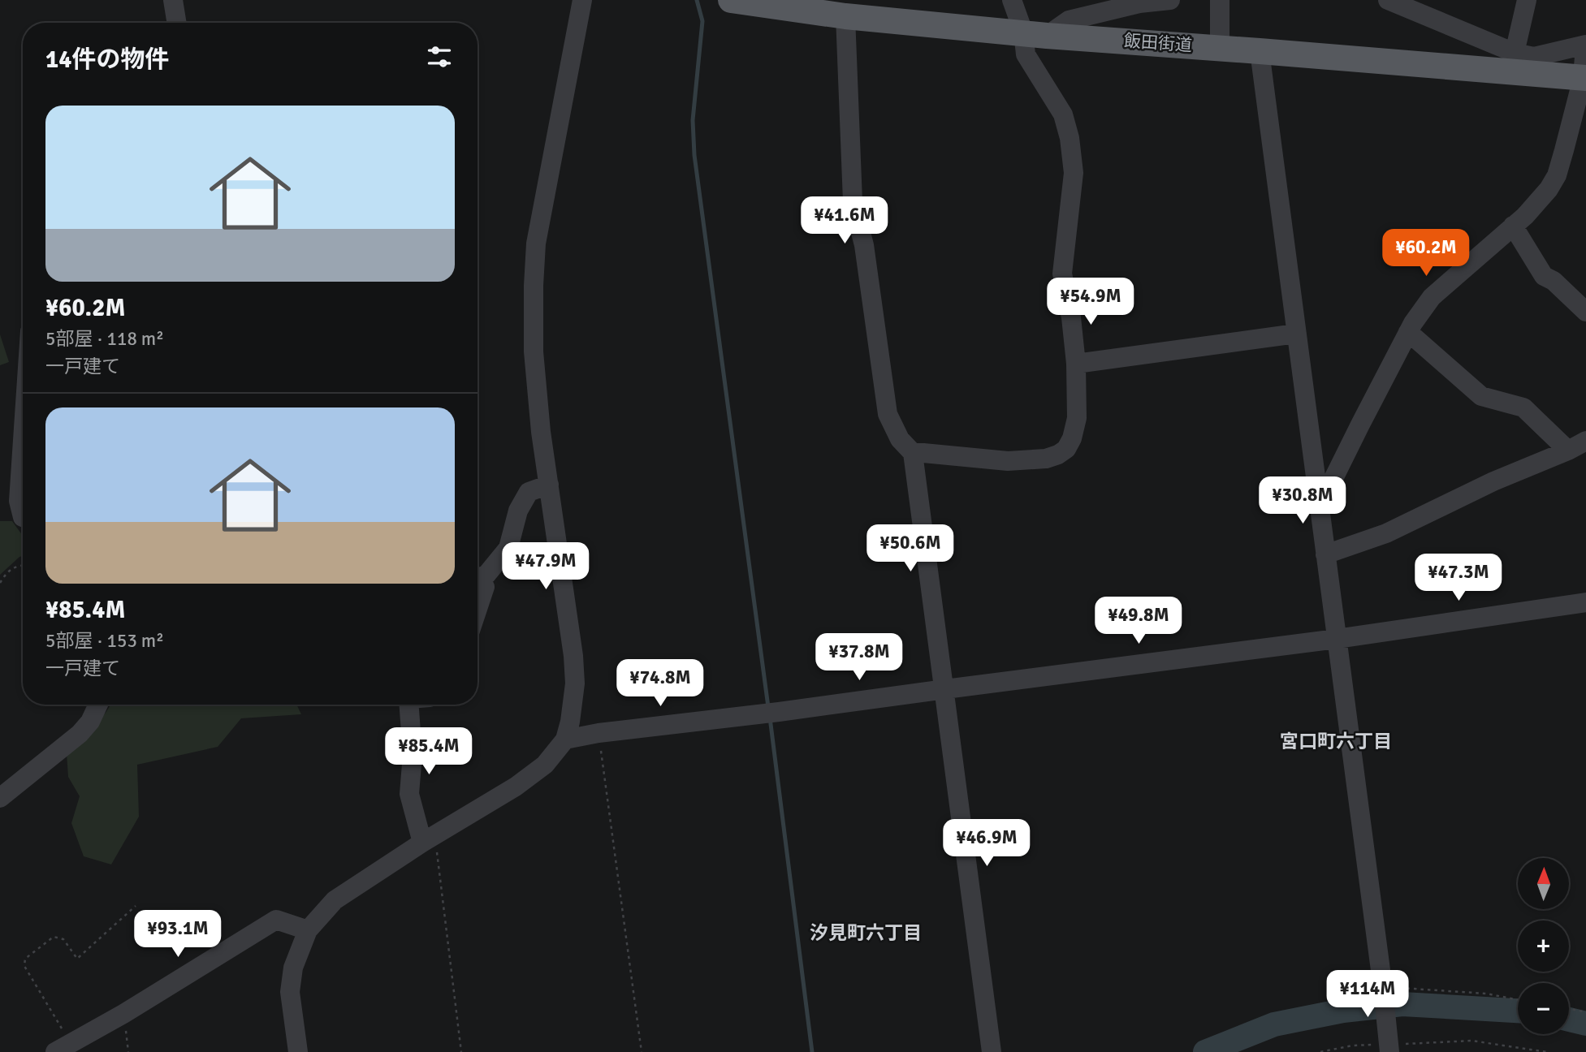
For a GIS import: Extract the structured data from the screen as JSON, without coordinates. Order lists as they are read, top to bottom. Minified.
{"streets":{"main road":["飯田街道"]},"districts":["宮口町六丁目","汐見町六丁目"],"north":"top","page":{"heading":"14件の物件","list":[{"name":"¥60.2M","note":"5部屋 · 118 m² · 一戸建て"},{"name":"¥85.4M","note":"5部屋 · 153 m² · 一戸建て"}],"price":["¥41.6M","¥60.2M","¥54.9M","¥30.8M","¥50.6M","¥47.9M","¥47.3M","¥49.8M","¥37.8M","¥74.8M","¥85.4M","¥46.9M","¥93.1M","¥114M"],"map_buttons":["+","−"]}}
